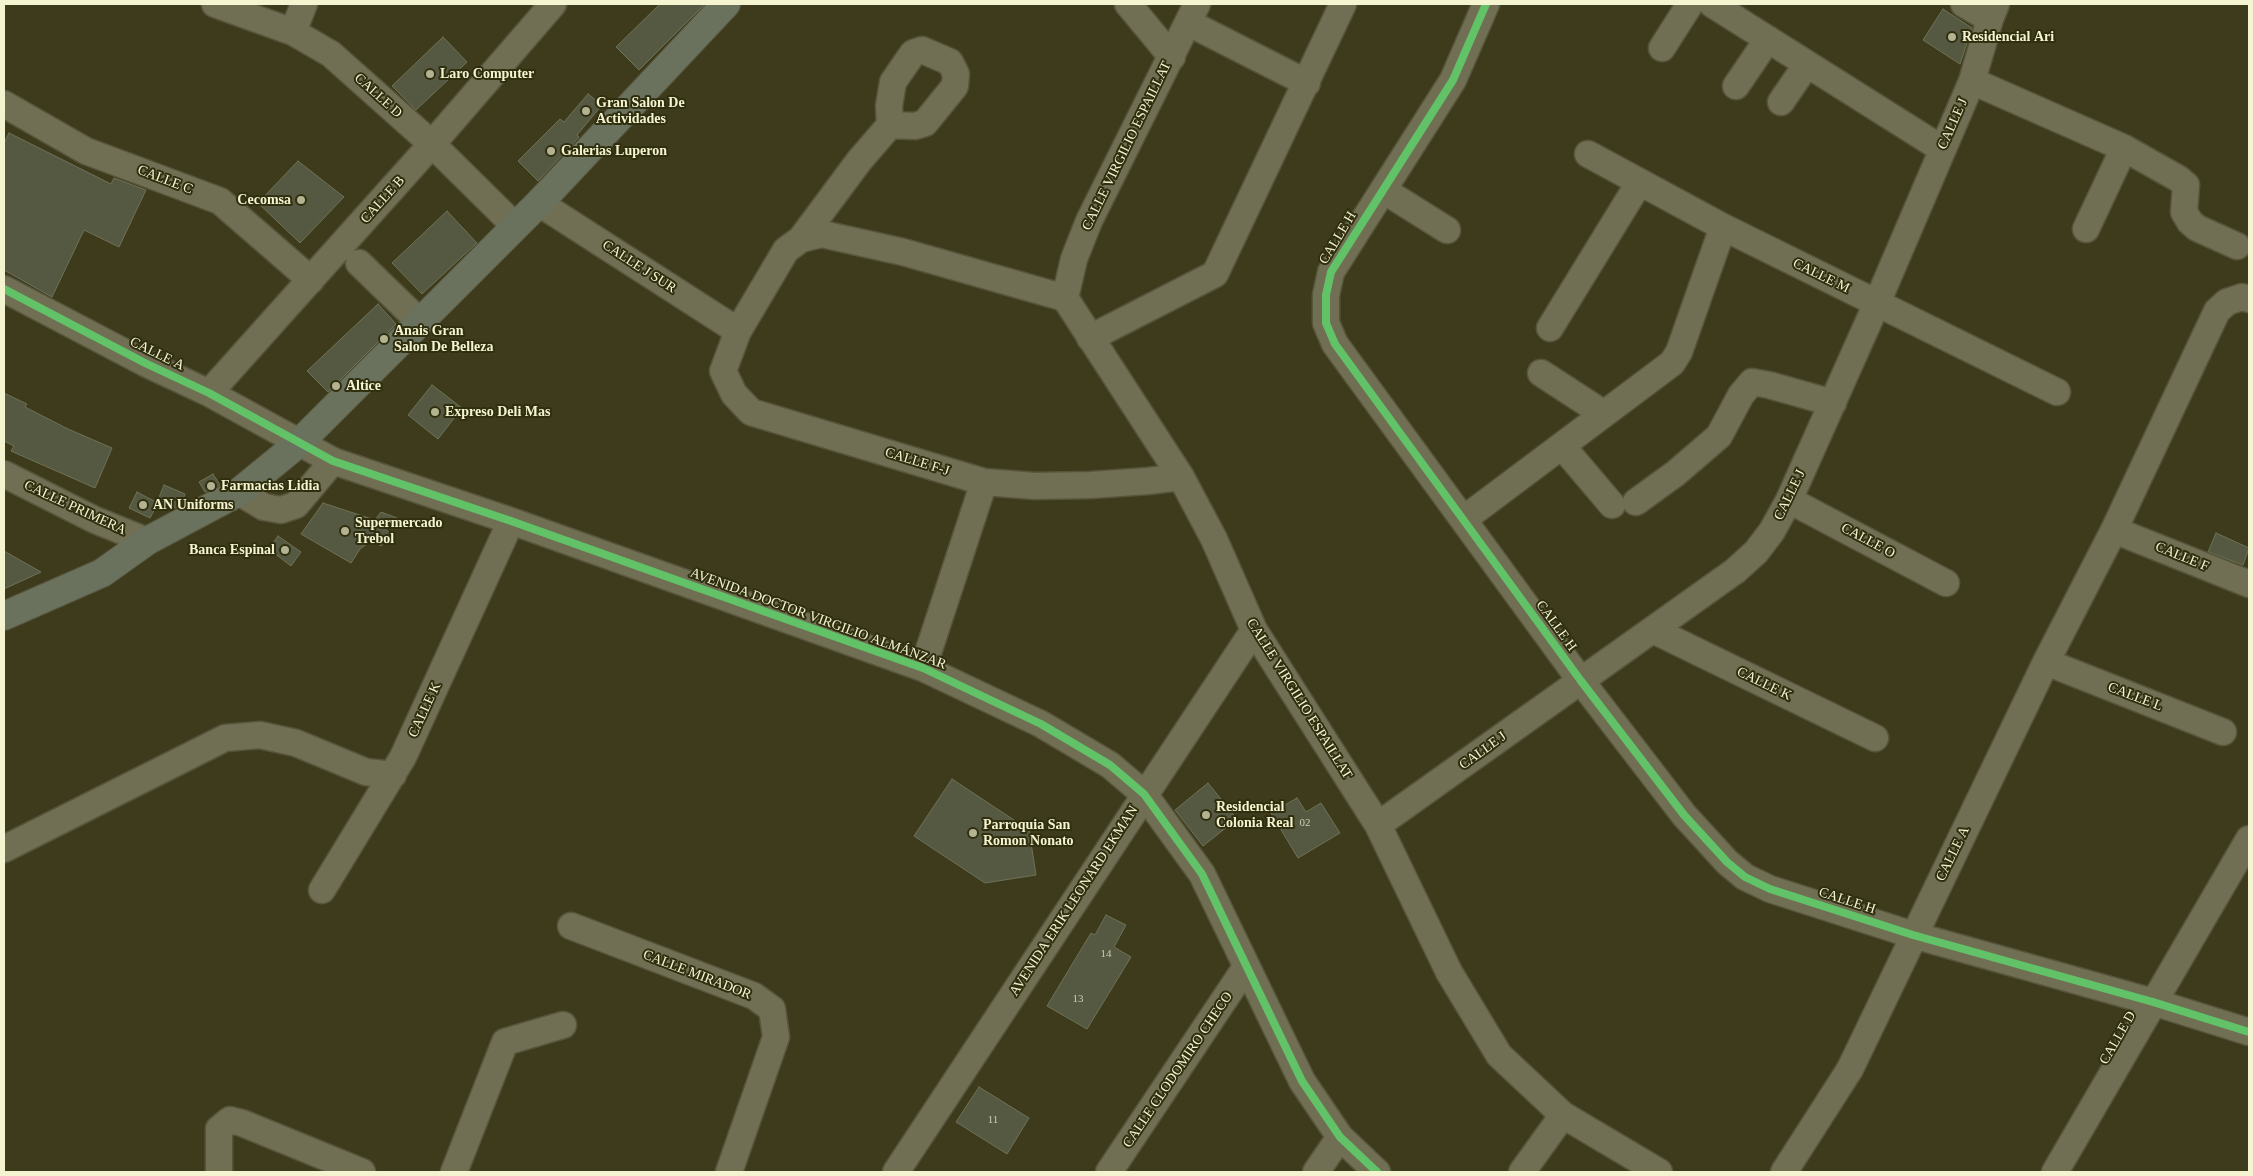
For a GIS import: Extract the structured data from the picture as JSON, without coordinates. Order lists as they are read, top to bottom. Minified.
{"streets":{"street":["CALLE D","CALLE J","CALLE VIRGILIO ESPAILLAT","CALLE C","CALLE B","CALLE H","CALLE J SUR","CALLE M","CALLE A","CALLE F-J","CALLE PRIMERA","CALLE O","CALLE F","AVENIDA DOCTOR VIRGILIO ALMÁNZAR","CALLE K","CALLE L","AVENIDA ERIK LEONARD EKMAN","CALLE MIRADOR","CALLE CLODOMIRO CHECO"]},"crossings":[["CALLE D","CALLE B"],["CALLE D","CALLE H"],["CALLE J","CALLE VIRGILIO ESPAILLAT"],["CALLE J","CALLE H"],["CALLE J","CALLE M"],["CALLE J","CALLE O"],["CALLE J","CALLE K"],["CALLE VIRGILIO ESPAILLAT","CALLE F-J"],["CALLE VIRGILIO ESPAILLAT","AVENIDA ERIK LEONARD EKMAN"],["CALLE C","CALLE B"],["CALLE B","CALLE A"],["CALLE H","CALLE A"],["CALLE J SUR","CALLE F-J"],["CALLE A","CALLE F"],["CALLE A","AVENIDA DOCTOR VIRGILIO ALMÁNZAR"],["CALLE A","CALLE L"],["AVENIDA DOCTOR VIRGILIO ALMÁNZAR","CALLE K"],["AVENIDA DOCTOR VIRGILIO ALMÁNZAR","AVENIDA ERIK LEONARD EKMAN"],["AVENIDA DOCTOR VIRGILIO ALMÁNZAR","CALLE CLODOMIRO CHECO"]],"places":["Residencial Ari","Laro Computer","Gran Salon De Actividades","Galerias Luperon","Cecomsa","Anais Gran Salon De Belleza","Altice","Expreso Deli Mas","Farmacias Lidia","AN Uniforms","Supermercado Trebol","Banca Espinal","Residencial Colonia Real","Parroquia San Romon Nonato"],"house_numbers":["02","14","13","11"]}
